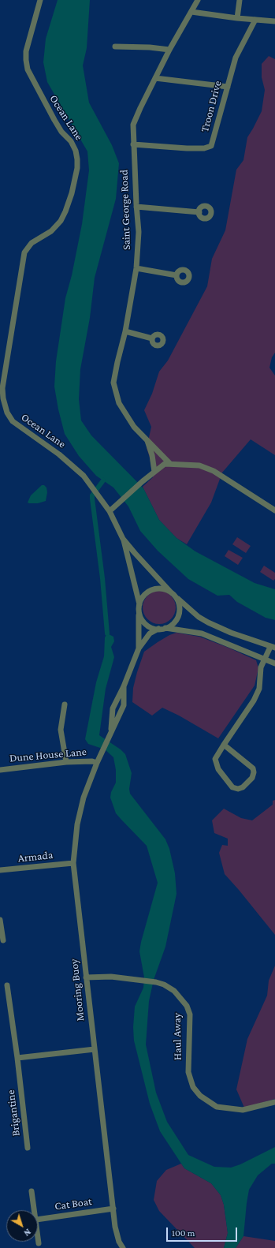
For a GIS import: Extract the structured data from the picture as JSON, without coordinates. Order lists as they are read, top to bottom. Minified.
{"streets":{"street":["Troon Drive","Ocean Lane","Saint George Road","Dune House Lane","Armada","Mooring Buoy","Haul Away","Brigantine","Cat Boat"]},"crossings":[["Troon Drive","Saint George Road"],["Ocean Lane","Mooring Buoy"],["Dune House Lane","Mooring Buoy"],["Armada","Mooring Buoy"],["Mooring Buoy","Haul Away"],["Mooring Buoy","Cat Boat"]],"scale_bar":"100 m","north":"bottom right"}
